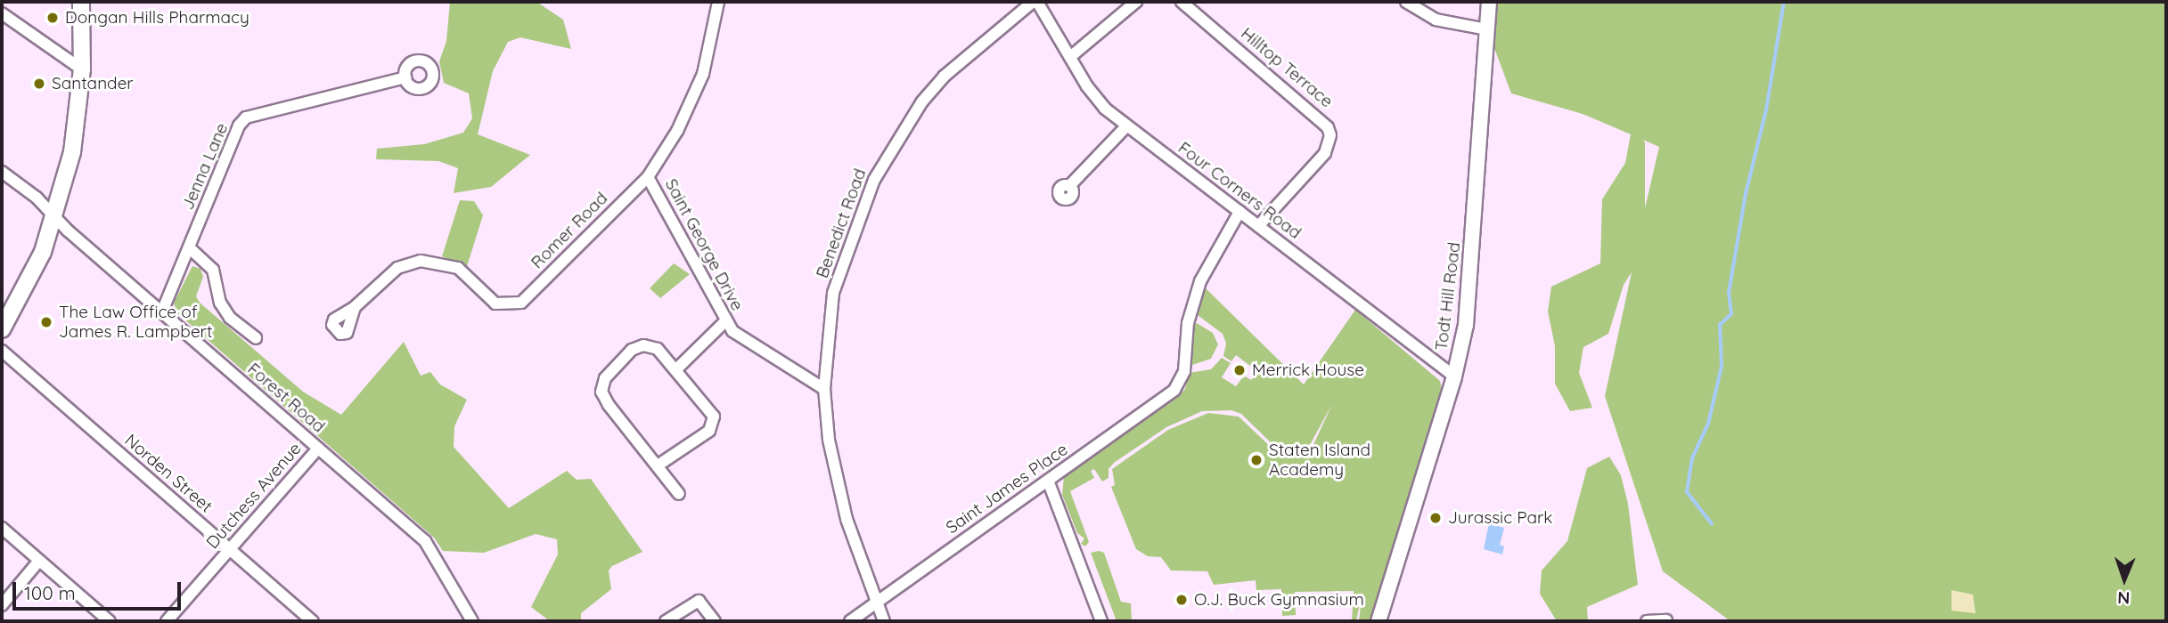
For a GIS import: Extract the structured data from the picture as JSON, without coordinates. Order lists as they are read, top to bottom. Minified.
{"streets":{"street":["Hilltop Terrace","Jenna Lane","Four Corners Road","Benedict Road","Romer Road","Saint George Drive","Todt Hill Road","Forest Road","Norden Street","Saint James Place","Dutchess Avenue"]},"crossings":[["Hilltop Terrace","Four Corners Road"],["Jenna Lane","Forest Road"],["Four Corners Road","Benedict Road"],["Four Corners Road","Todt Hill Road"],["Four Corners Road","Saint James Place"],["Benedict Road","Saint George Drive"],["Benedict Road","Saint James Place"],["Romer Road","Saint George Drive"],["Forest Road","Dutchess Avenue"],["Norden Street","Dutchess Avenue"]],"places":["Dongan Hills Pharmacy","Santander","The Law Office of James R. Lampbert","Merrick House","Staten Island Academy","Jurassic Park","O.J. Buck Gymnasium"],"scale_bar":"100 m","north":"bottom"}
